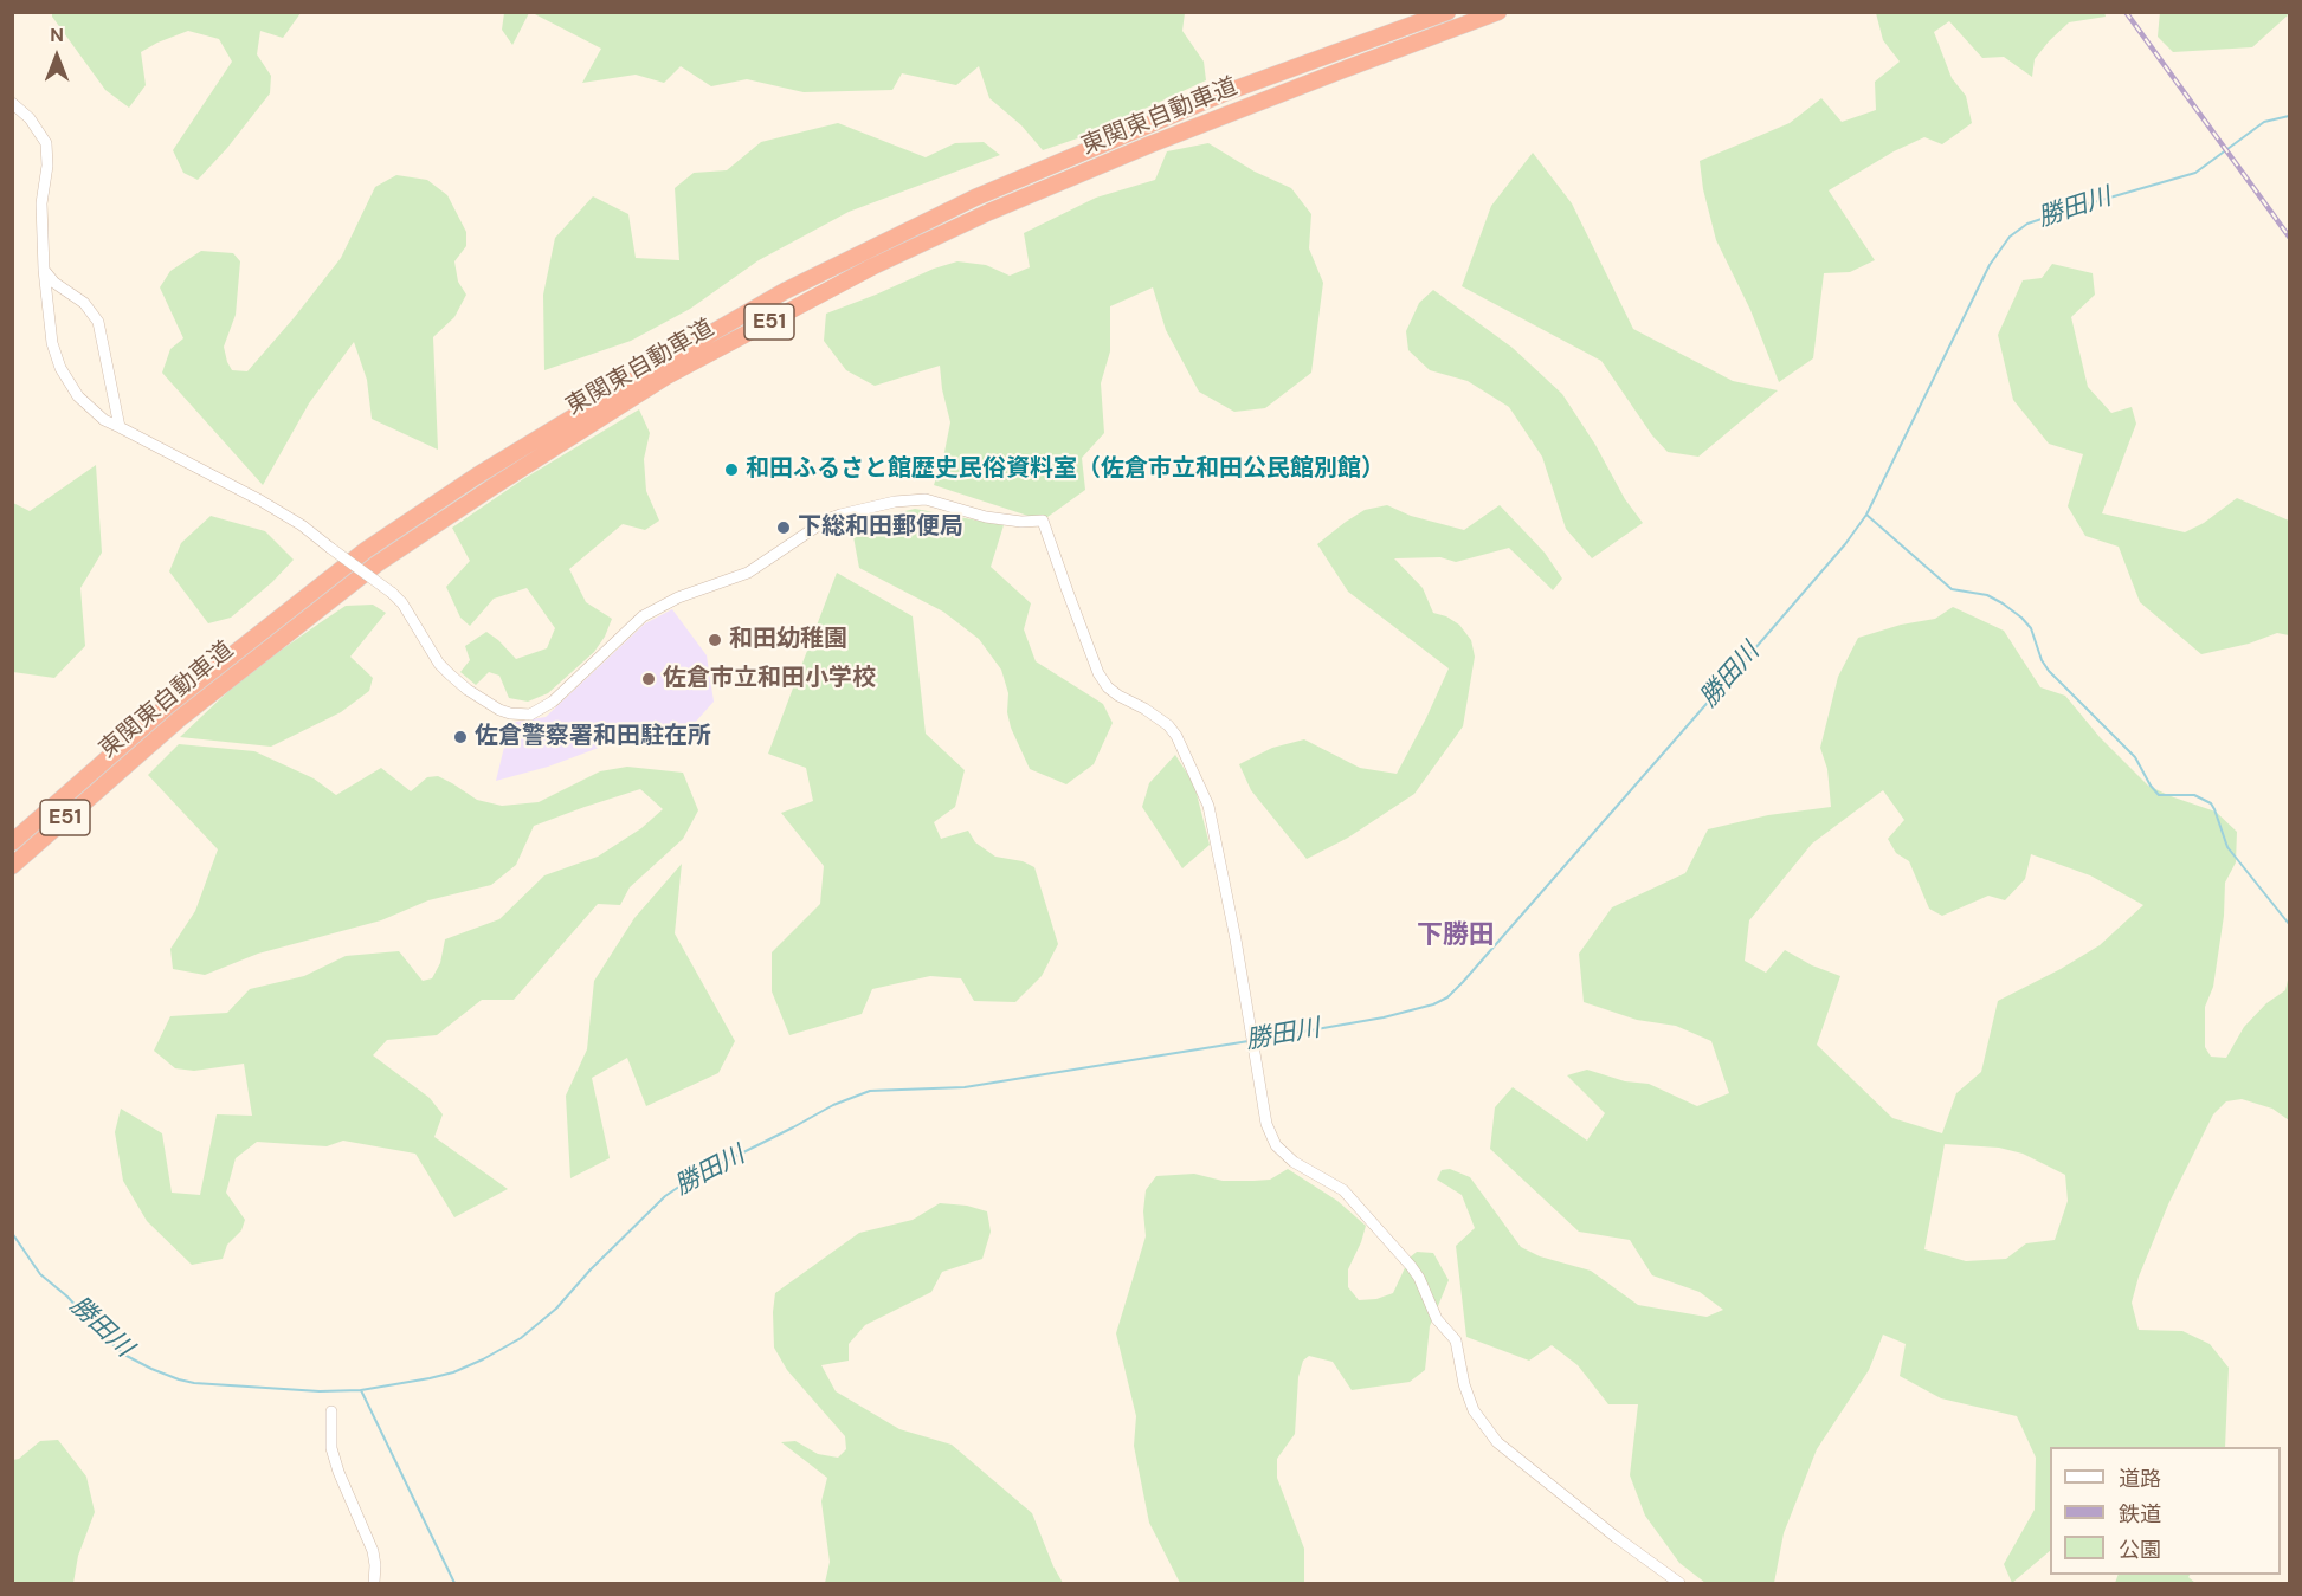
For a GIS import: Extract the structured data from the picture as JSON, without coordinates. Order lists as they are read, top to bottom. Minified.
{"streets":{"highway":["東関東自動車道","E51"]},"districts":["下勝田"],"water":["勝田川"],"places":["和田ふるさと館歴史民俗資料室（佐倉市立和田公民館別館）","下総和田郵便局","和田幼稚園","佐倉市立和田小学校","佐倉警察署和田駐在所"],"legend":["道路","鉄道","公園"],"north":"top"}
